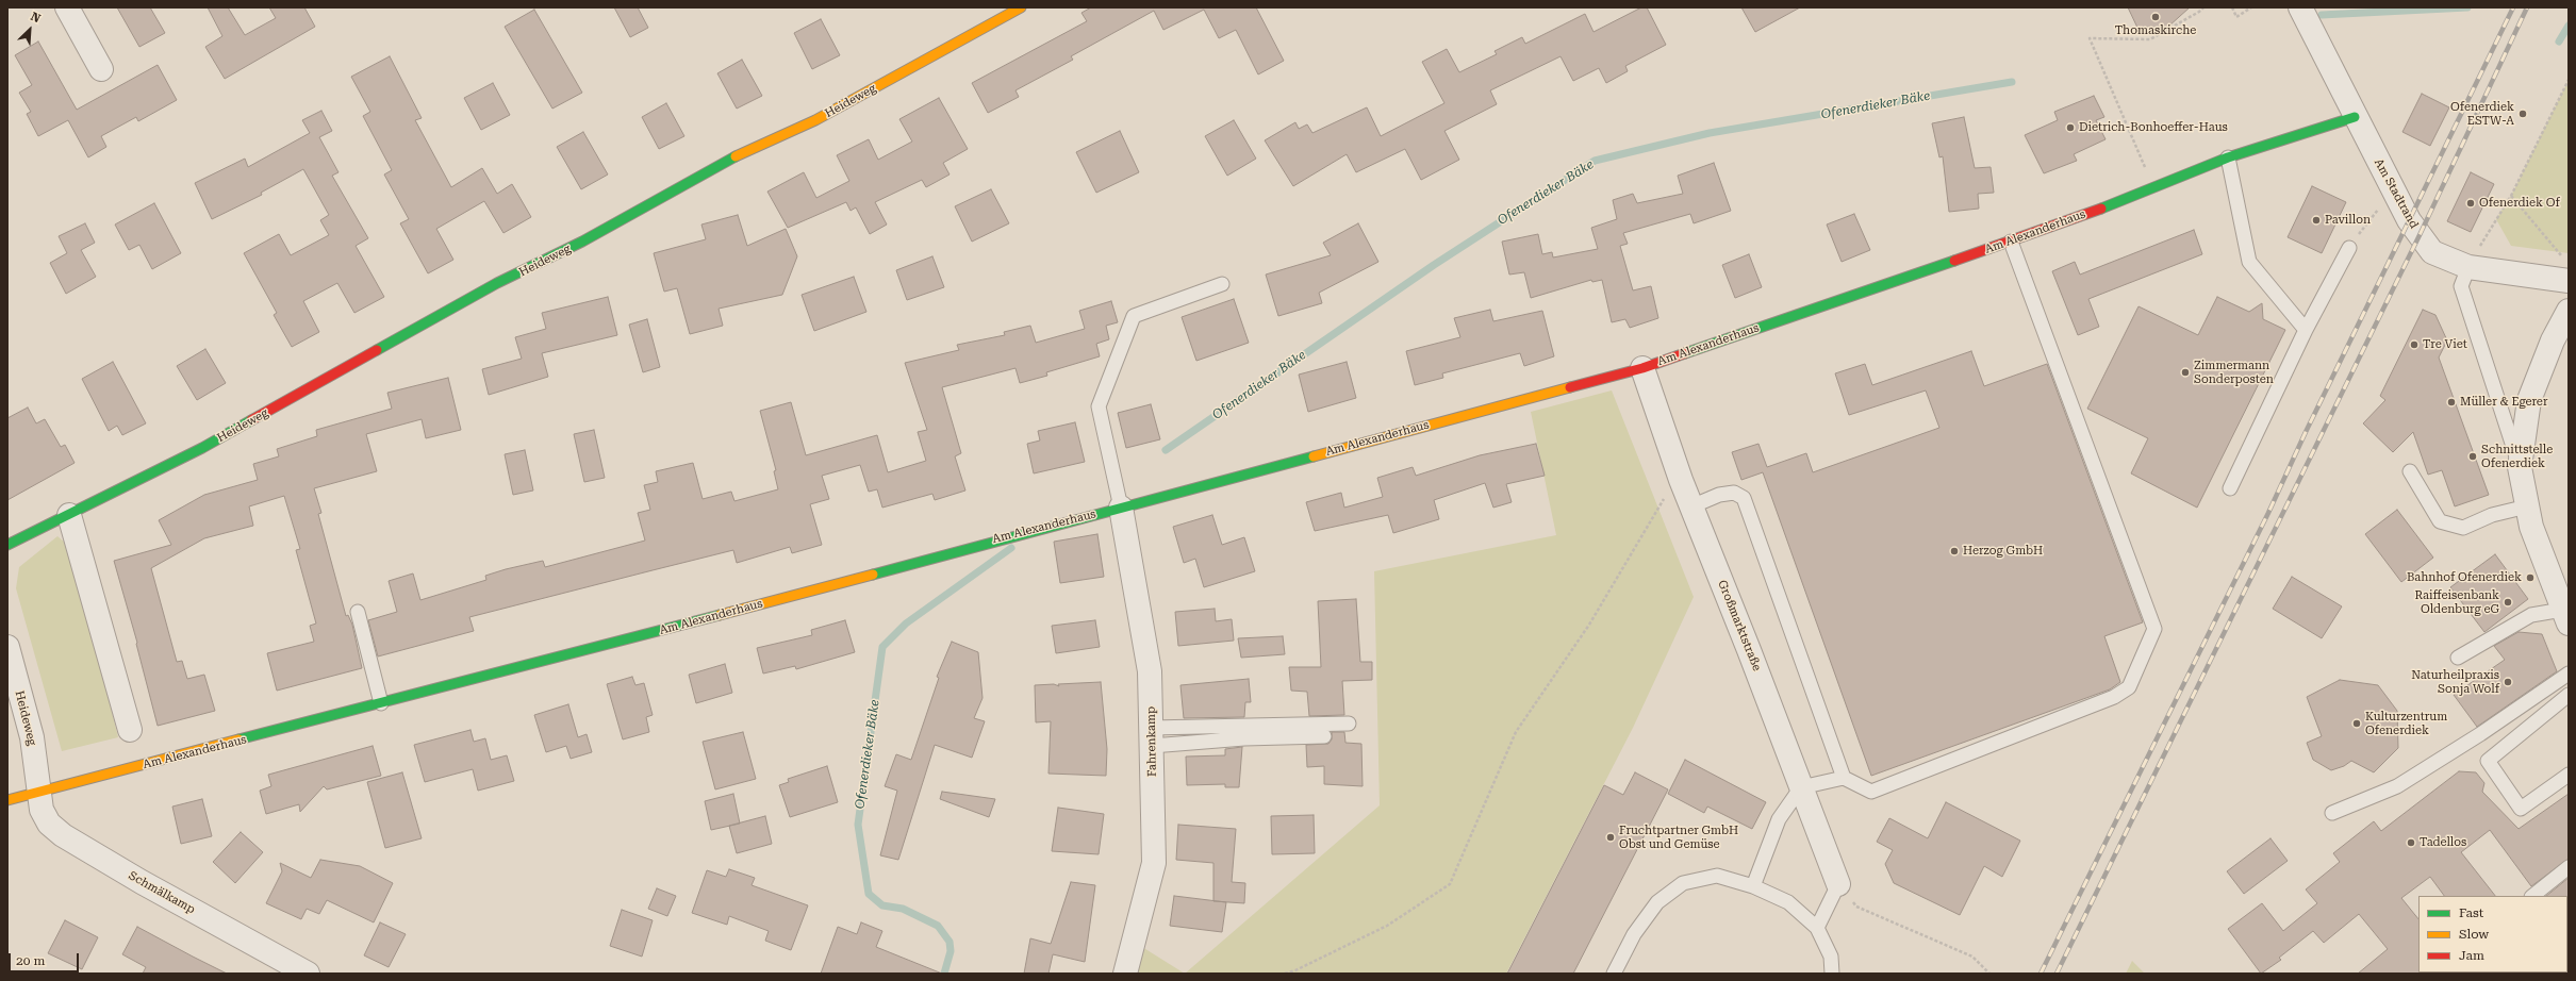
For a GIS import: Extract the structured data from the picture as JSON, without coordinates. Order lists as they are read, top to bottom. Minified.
{"streets":{"street":["Heideweg","Am Stadtrand","Am Alexanderhaus","Großmarktstraße","Fahrenkamp","Schmälkamp"]},"crossings":[["Heideweg","Am Alexanderhaus"],["Heideweg","Schmälkamp"],["Am Stadtrand","Am Alexanderhaus"],["Am Alexanderhaus","Großmarktstraße"],["Am Alexanderhaus","Fahrenkamp"],["Am Alexanderhaus","Schmälkamp"]],"water":["Ofenerdieker Bäke"],"places":["Thomaskirche","Ofenerdiek ESTW-A","Dietrich-Bonhoeffer-Haus","Ofenerdiek Of","Pavillon","Tre Viet","Zimmermann Sonderposten","Müller & Egerer","Schnittstelle Ofenerdiek","Herzog GmbH","Bahnhof Ofenerdiek","Raiffeisenbank Oldenburg eG","Naturheilpraxis Sonja Wolf","Kulturzentrum Ofenerdiek","Fruchtpartner GmbH Obst und Gemüse","Tadellos"],"legend":["Fast","Slow","Jam"],"scale_bar":"20 m","north":"top right"}
